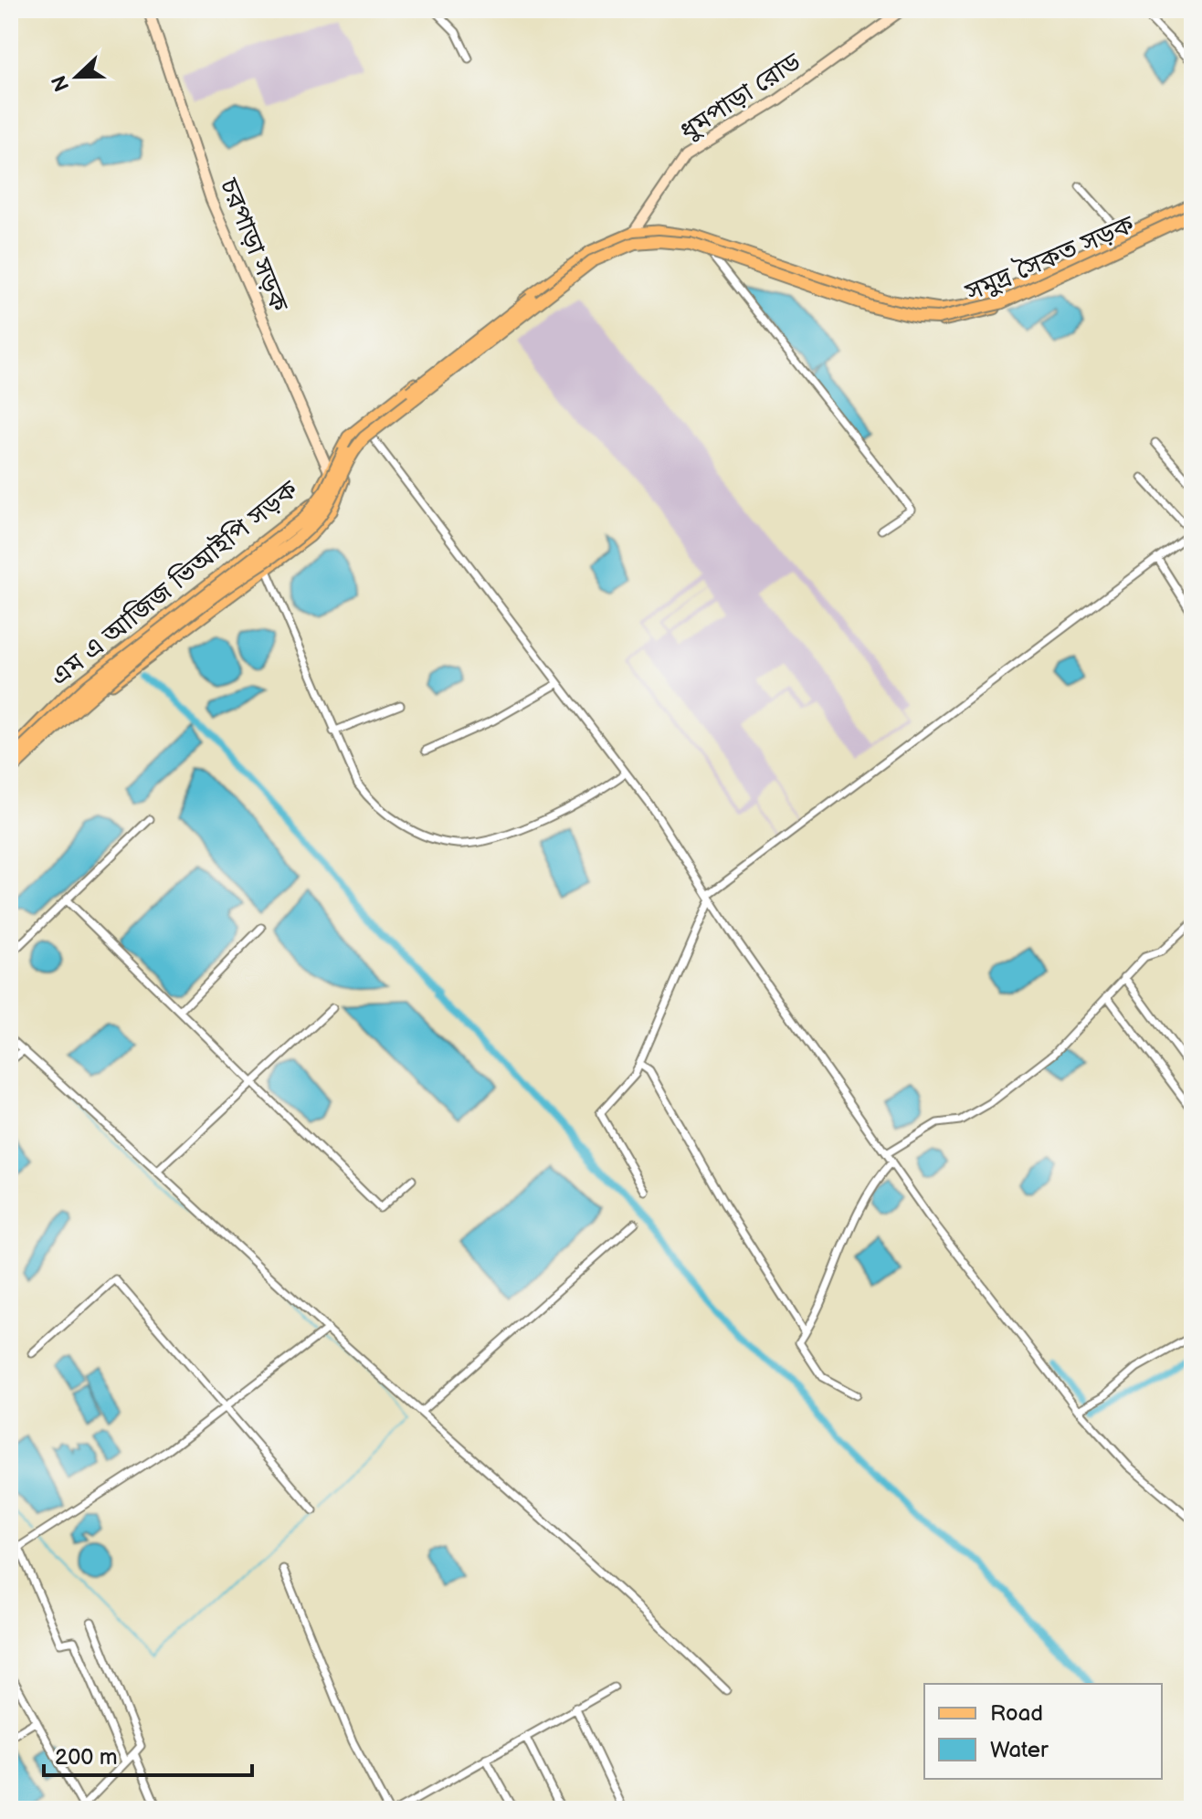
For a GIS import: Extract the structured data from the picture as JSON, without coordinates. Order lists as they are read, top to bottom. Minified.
{"streets":{"main road":["সমুদ্র সৈকত সড়ক","এম এ আজিজ ভিআইপি সড়ক"],"street":["ধুমপাড়া রোড","চরপাড়া সড়ক"]},"crossings":[["ধুমপাড়া রোড","এম এ আজিজ ভিআইপি সড়ক"],["চরপাড়া সড়ক","এম এ আজিজ ভিআইপি সড়ক"],["সমুদ্র সৈকত সড়ক","এম এ আজিজ ভিআইপি সড়ক"]],"legend":["Road","Water"],"scale_bar":"200 m","north":"left"}
